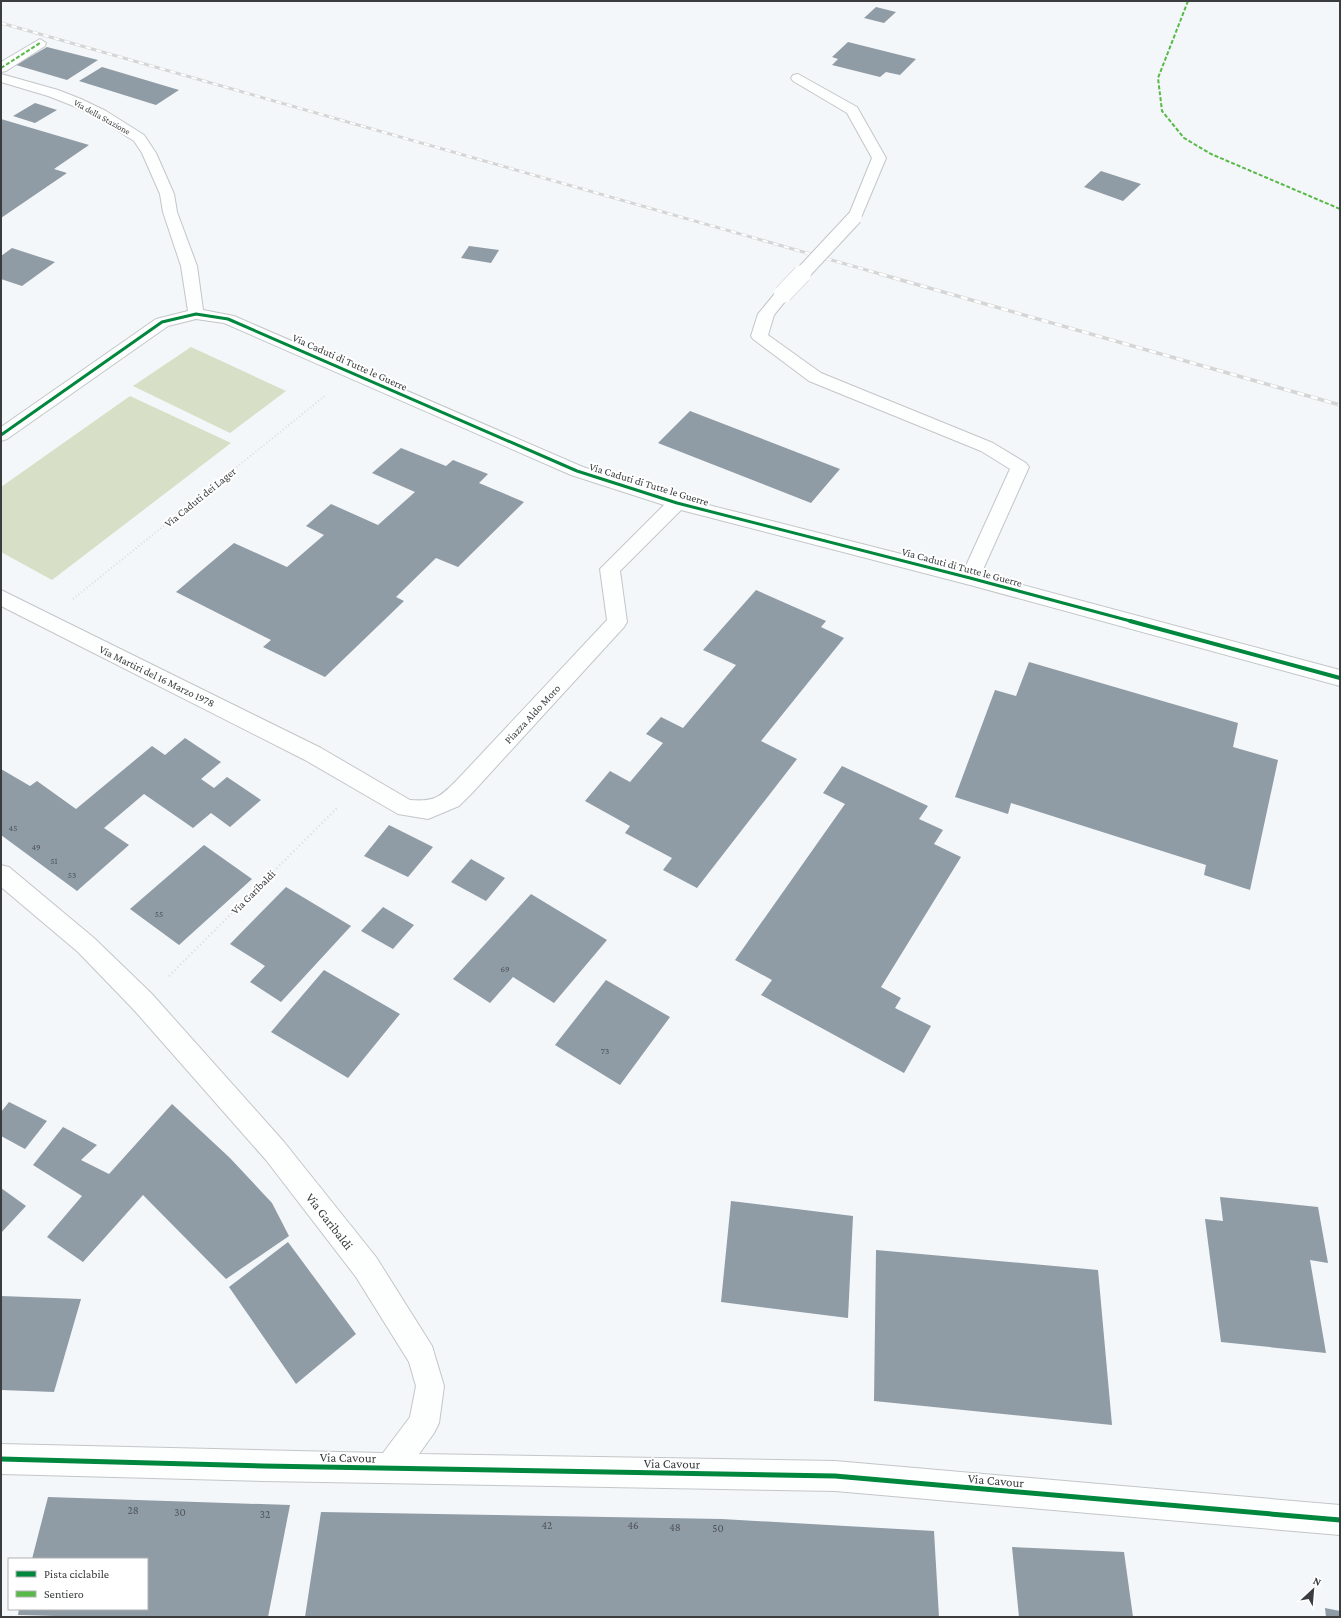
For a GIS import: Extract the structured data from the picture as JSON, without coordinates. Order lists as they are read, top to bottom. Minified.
{"streets":{"street":["Via della Stazione","Via Caduti di Tutte le Guerre","Via Martiri del 16 Marzo 1978","Piazza Aldo Moro","Via Garibaldi","Via Cavour"],"path":["Via Caduti dei Lager"]},"crossings":[["Via della Stazione","Via Caduti di Tutte le Guerre"],["Via Caduti di Tutte le Guerre","Via Caduti dei Lager"],["Via Caduti di Tutte le Guerre","Piazza Aldo Moro"],["Via Caduti dei Lager","Via Martiri del 16 Marzo 1978"],["Via Martiri del 16 Marzo 1978","Piazza Aldo Moro"],["Piazza Aldo Moro","Via Garibaldi"],["Via Garibaldi","Via Cavour"]],"house_numbers":["45","49","51","53","55","69","73","28","30","32","42","46","48","50"],"legend":["Pista ciclabile","Sentiero"],"north":"top right"}
